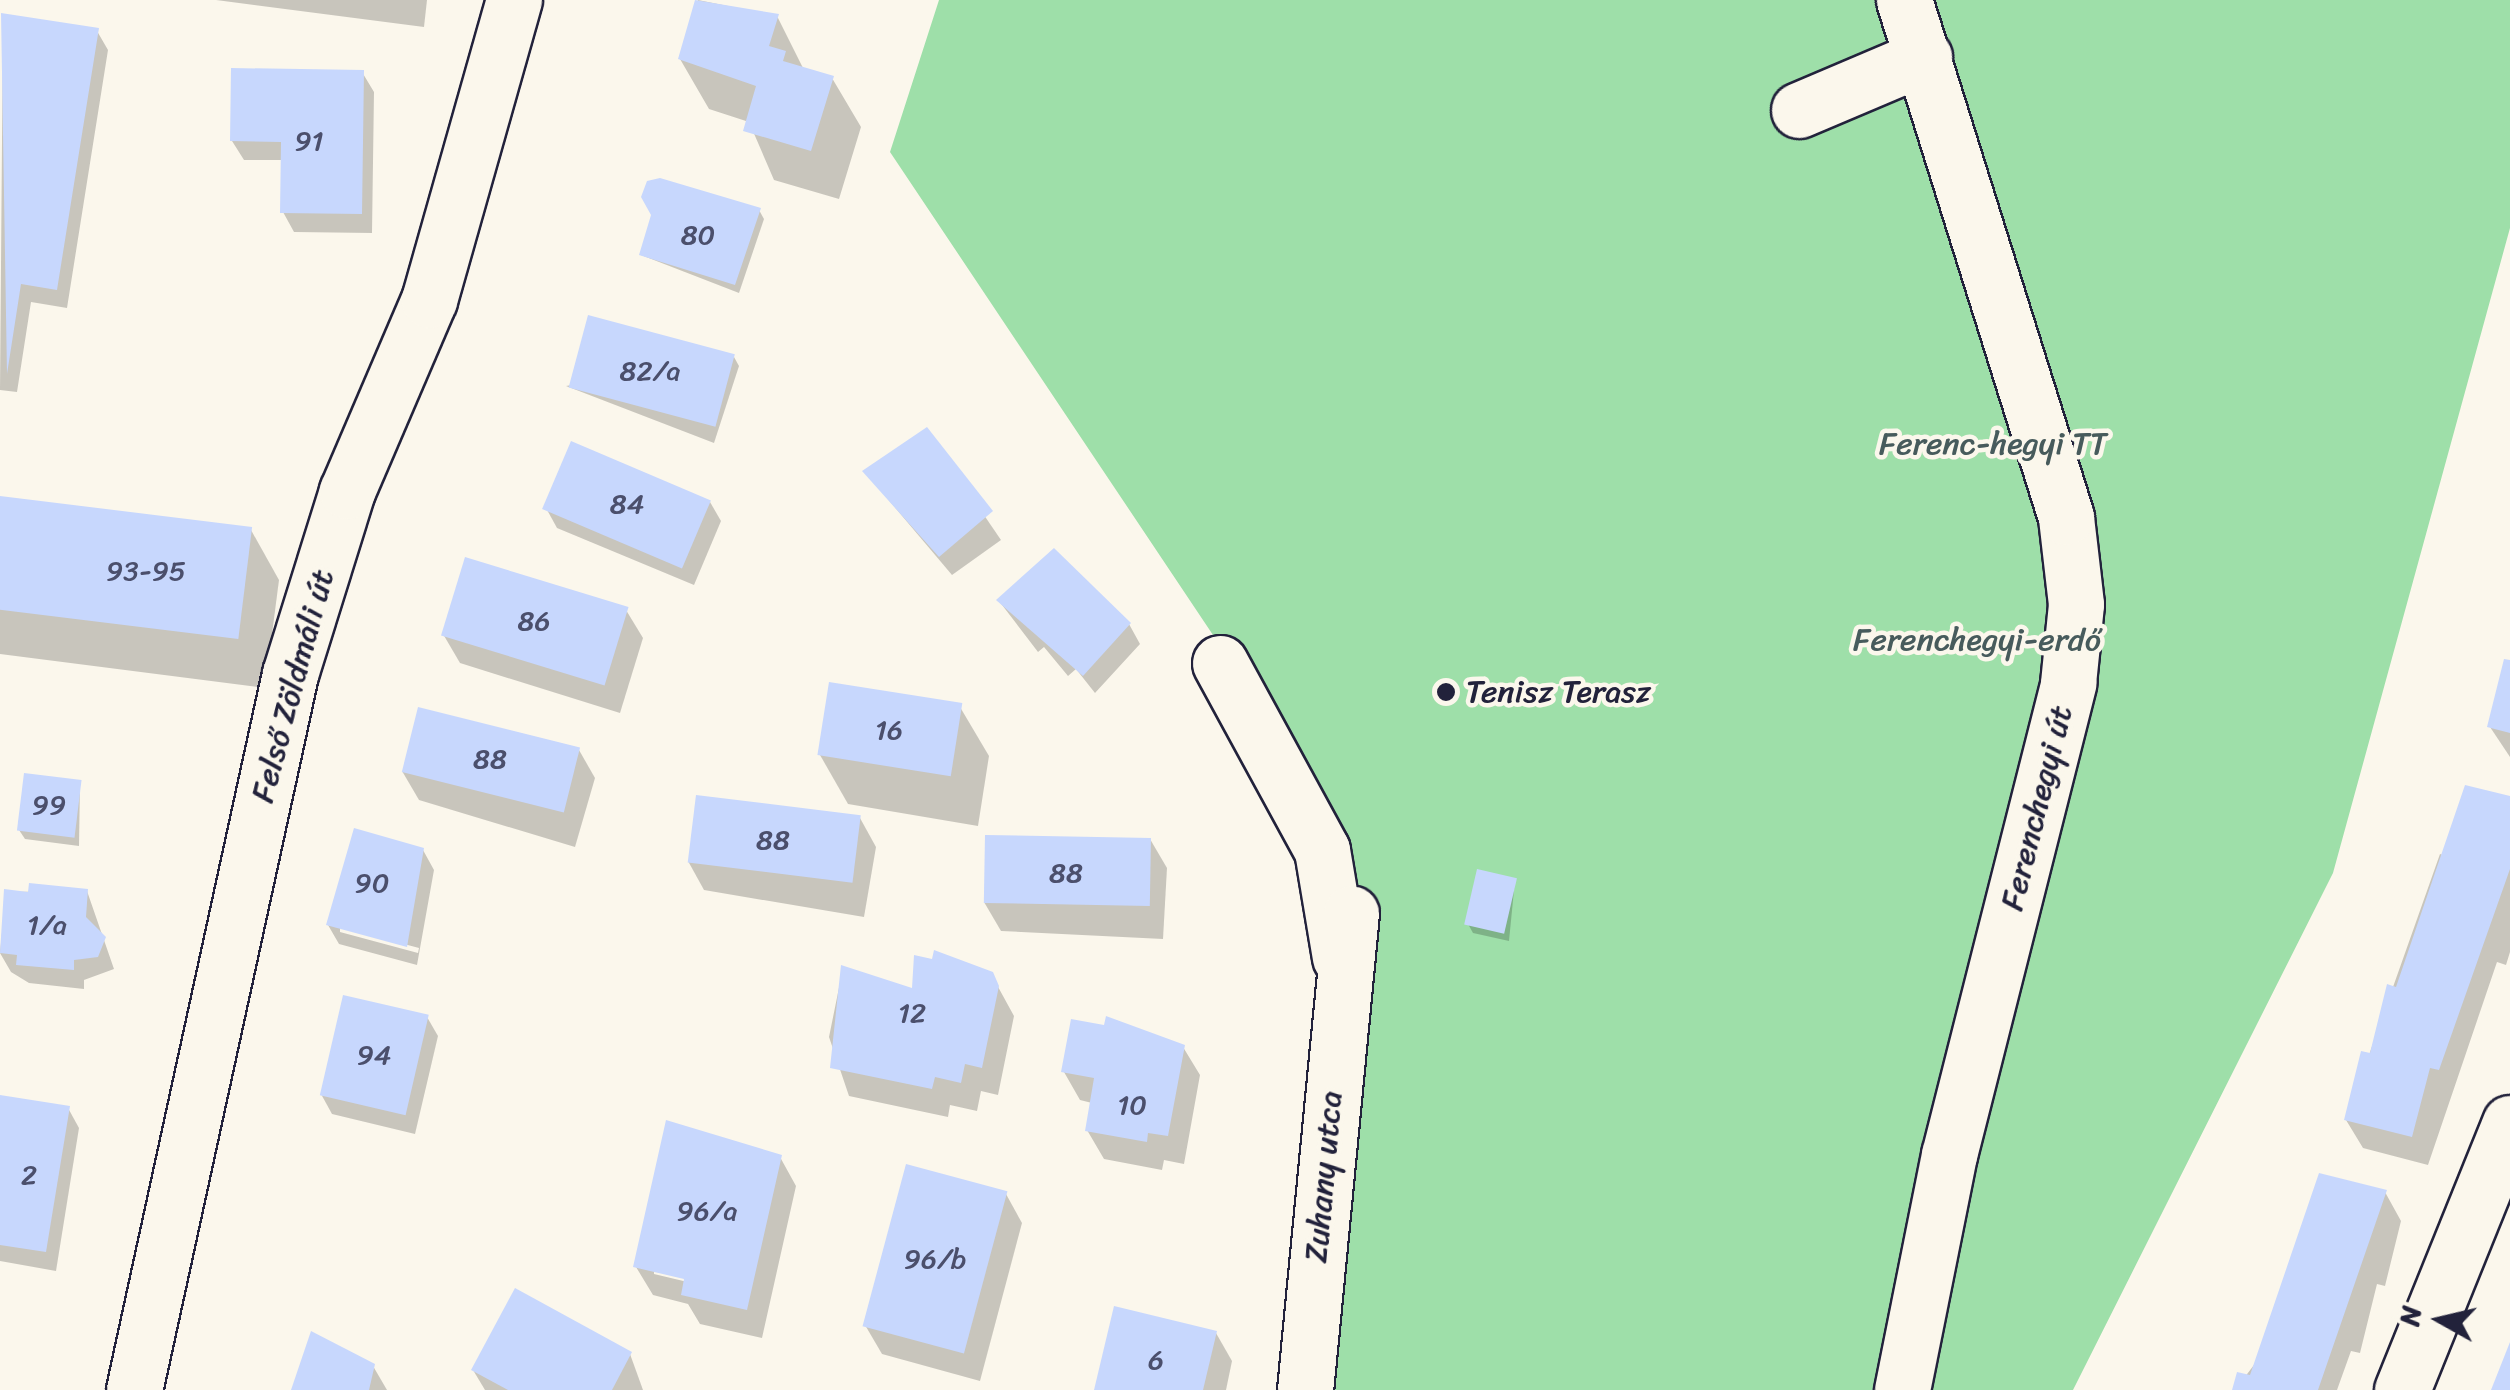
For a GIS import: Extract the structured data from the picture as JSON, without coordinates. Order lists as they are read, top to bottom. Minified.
{"streets":{"street":["Felső Zöldmáli út","Ferenchegyi út","Zuhany utca"]},"parks":["Ferenc-hegyi TT","Ferenchegyi-erdő"],"places":["Tenisz Terasz"],"house_numbers":["91","80","82/a","84","93-95","86","16","88","99","88","88","90","1/a","12","94","10","2","96/a","96/b","6"],"north":"left"}
